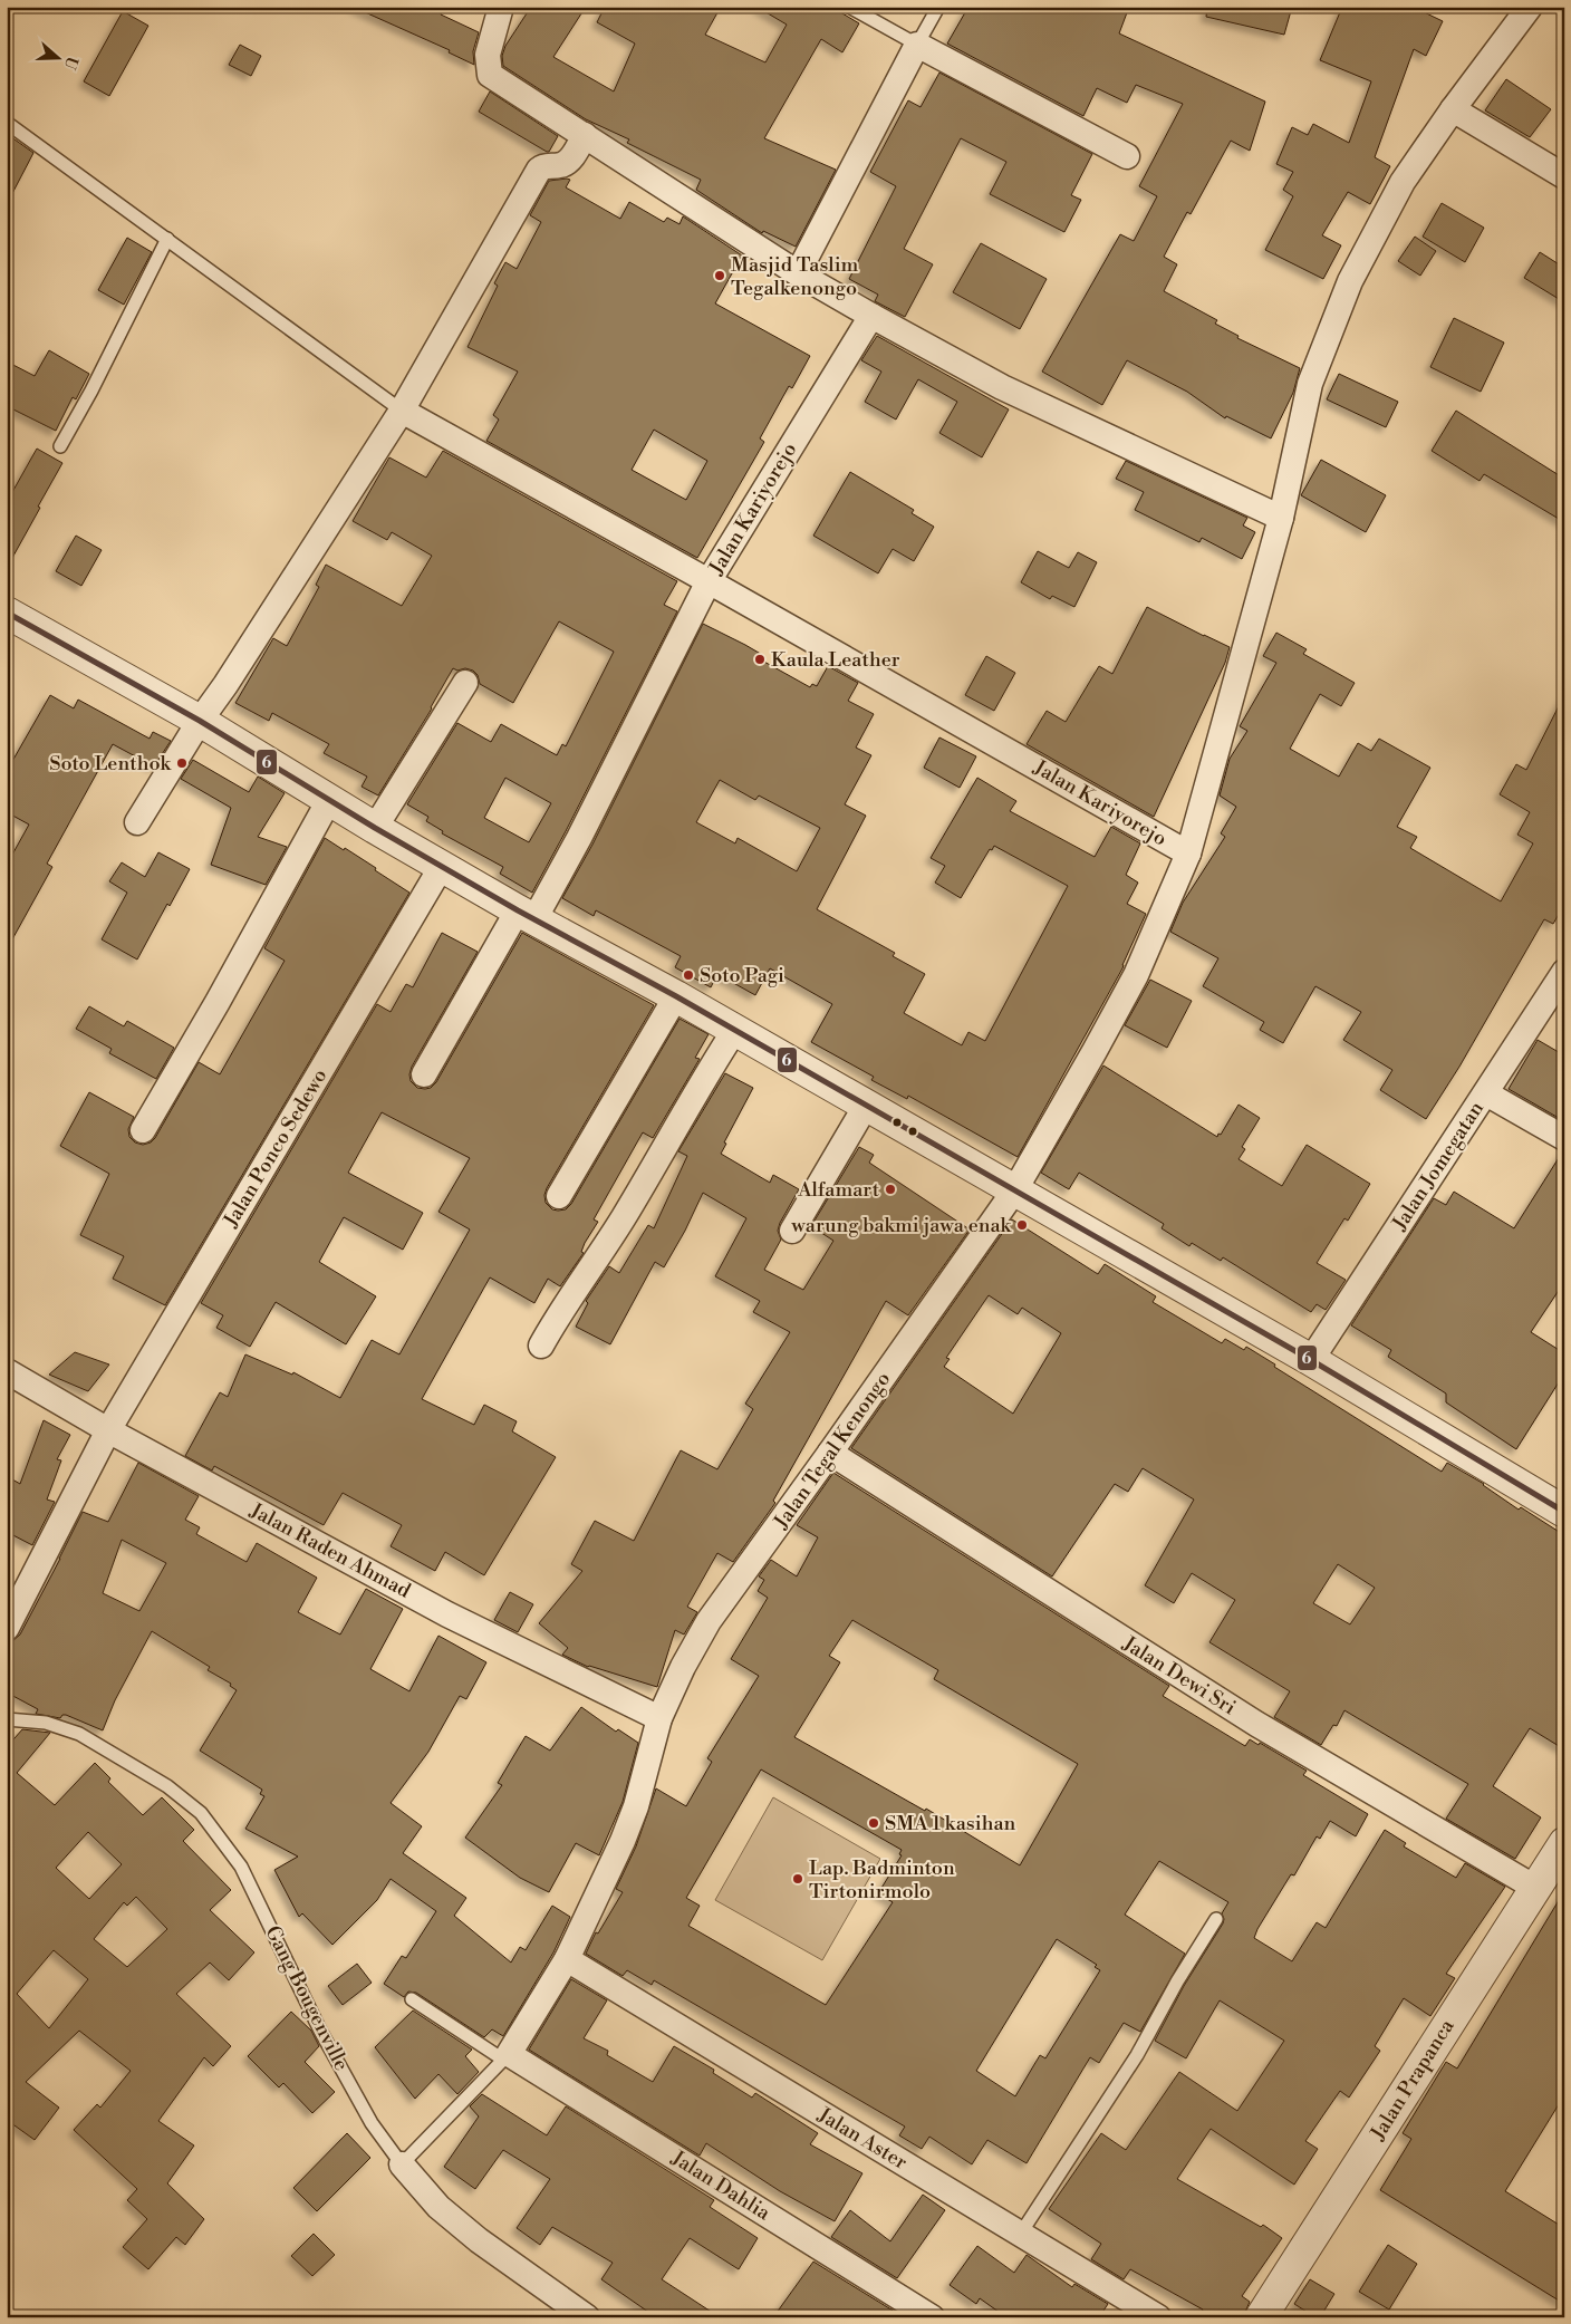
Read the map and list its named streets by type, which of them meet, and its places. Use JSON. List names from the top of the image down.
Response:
{
  "streets": {
    "street": [
      "Jalan Kariyorejo",
      "Jalan Ponco Sedewo",
      "Jalan Jomegatan",
      "Jalan Tegal Kenongo",
      "Jalan Raden Ahmad",
      "Jalan Dewi Sri",
      "Gang Bougenville",
      "Jalan Prapanca",
      "Jalan Aster",
      "Jalan Dahlia"
    ]
  },
  "crossings": [
    ["Jalan Kariyorejo", "Jalan Tegal Kenongo"],
    ["Jalan Ponco Sedewo", "Jalan Raden Ahmad"],
    ["Jalan Tegal Kenongo", "Jalan Raden Ahmad"],
    ["Jalan Tegal Kenongo", "Jalan Dewi Sri"],
    ["Jalan Tegal Kenongo", "Jalan Aster"],
    ["Jalan Tegal Kenongo", "Jalan Dahlia"],
    ["Jalan Dewi Sri", "Jalan Prapanca"]
  ],
  "places": [
    "Masjid Taslim Tegalkenongo",
    "Kaula Leather",
    "Soto Lenthok",
    "Soto Pagi",
    "Alfamart",
    "warung bakmi jawa enak",
    "SMA 1 kasihan",
    "Lap. Badminton Tirtonirmolo"
  ],
  "lines": ["transit line 6"],
  "north": "right"
}
